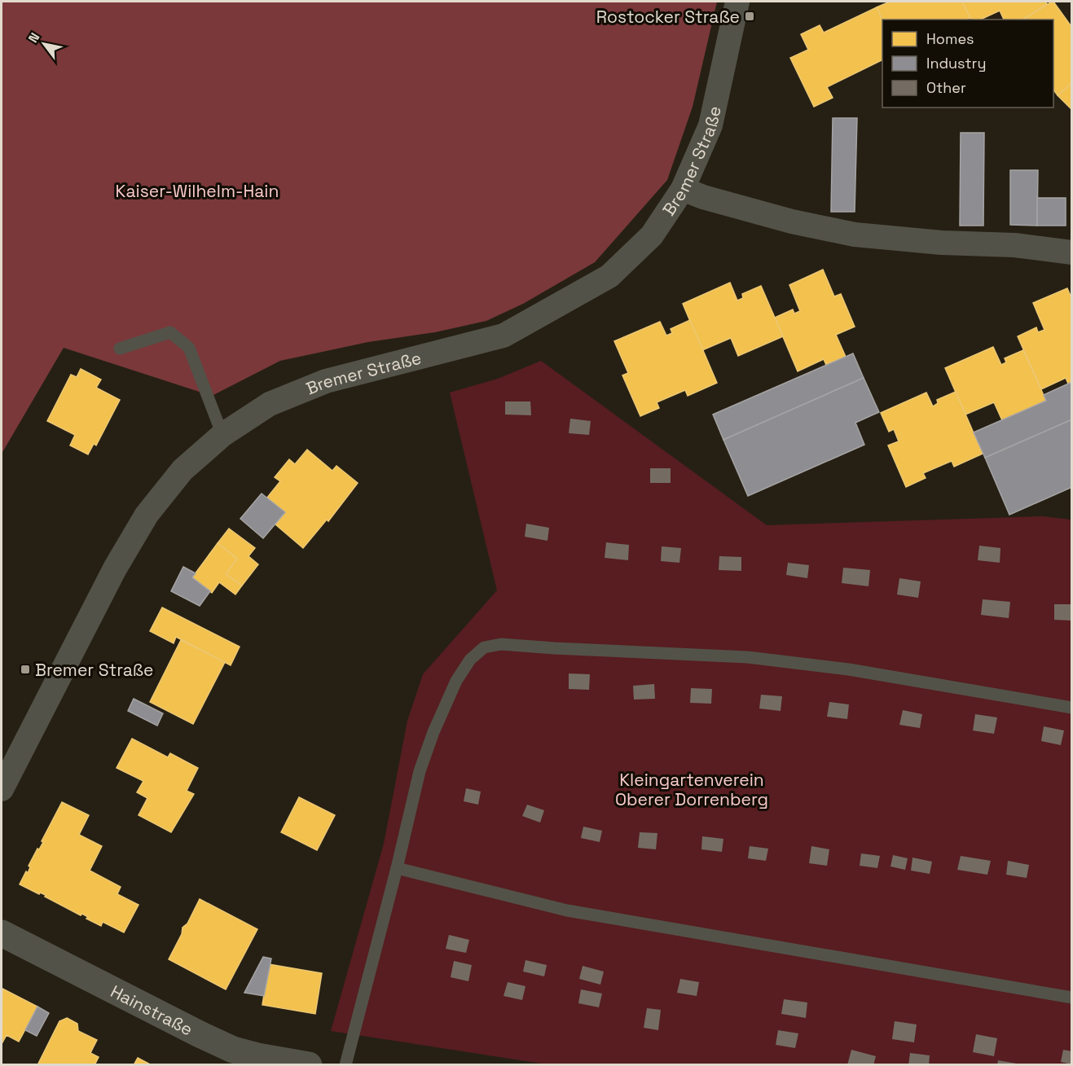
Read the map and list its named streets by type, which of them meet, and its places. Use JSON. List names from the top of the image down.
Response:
{
  "streets": {
    "street": ["Bremer Straße", "Hainstraße"]
  },
  "parks": ["Kaiser-Wilhelm-Hain", "Kleingartenverein Oberer Dorrenberg"],
  "places": {
    "transit": ["Rostocker Straße", "Bremer Straße"]
  },
  "legend": ["Homes", "Industry", "Other"],
  "north": "top left"
}
